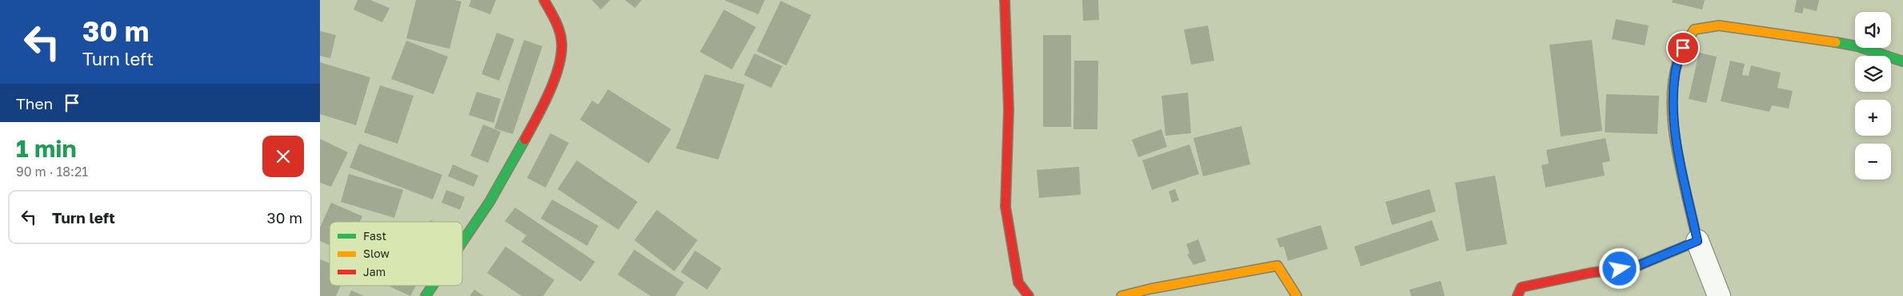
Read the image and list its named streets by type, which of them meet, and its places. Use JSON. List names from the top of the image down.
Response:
{
  "legend": ["Fast", "Slow", "Jam"],
  "page": {
    "turn": ["30 m", "Turn left"],
    "map_buttons": ["+", "−"],
    "then": "Then",
    "heading": ["1 min", "90 m · 18:21"],
    "list": [
      {
        "name": "Turn left",
        "value": "30 m"
      }
    ]
  }
}
